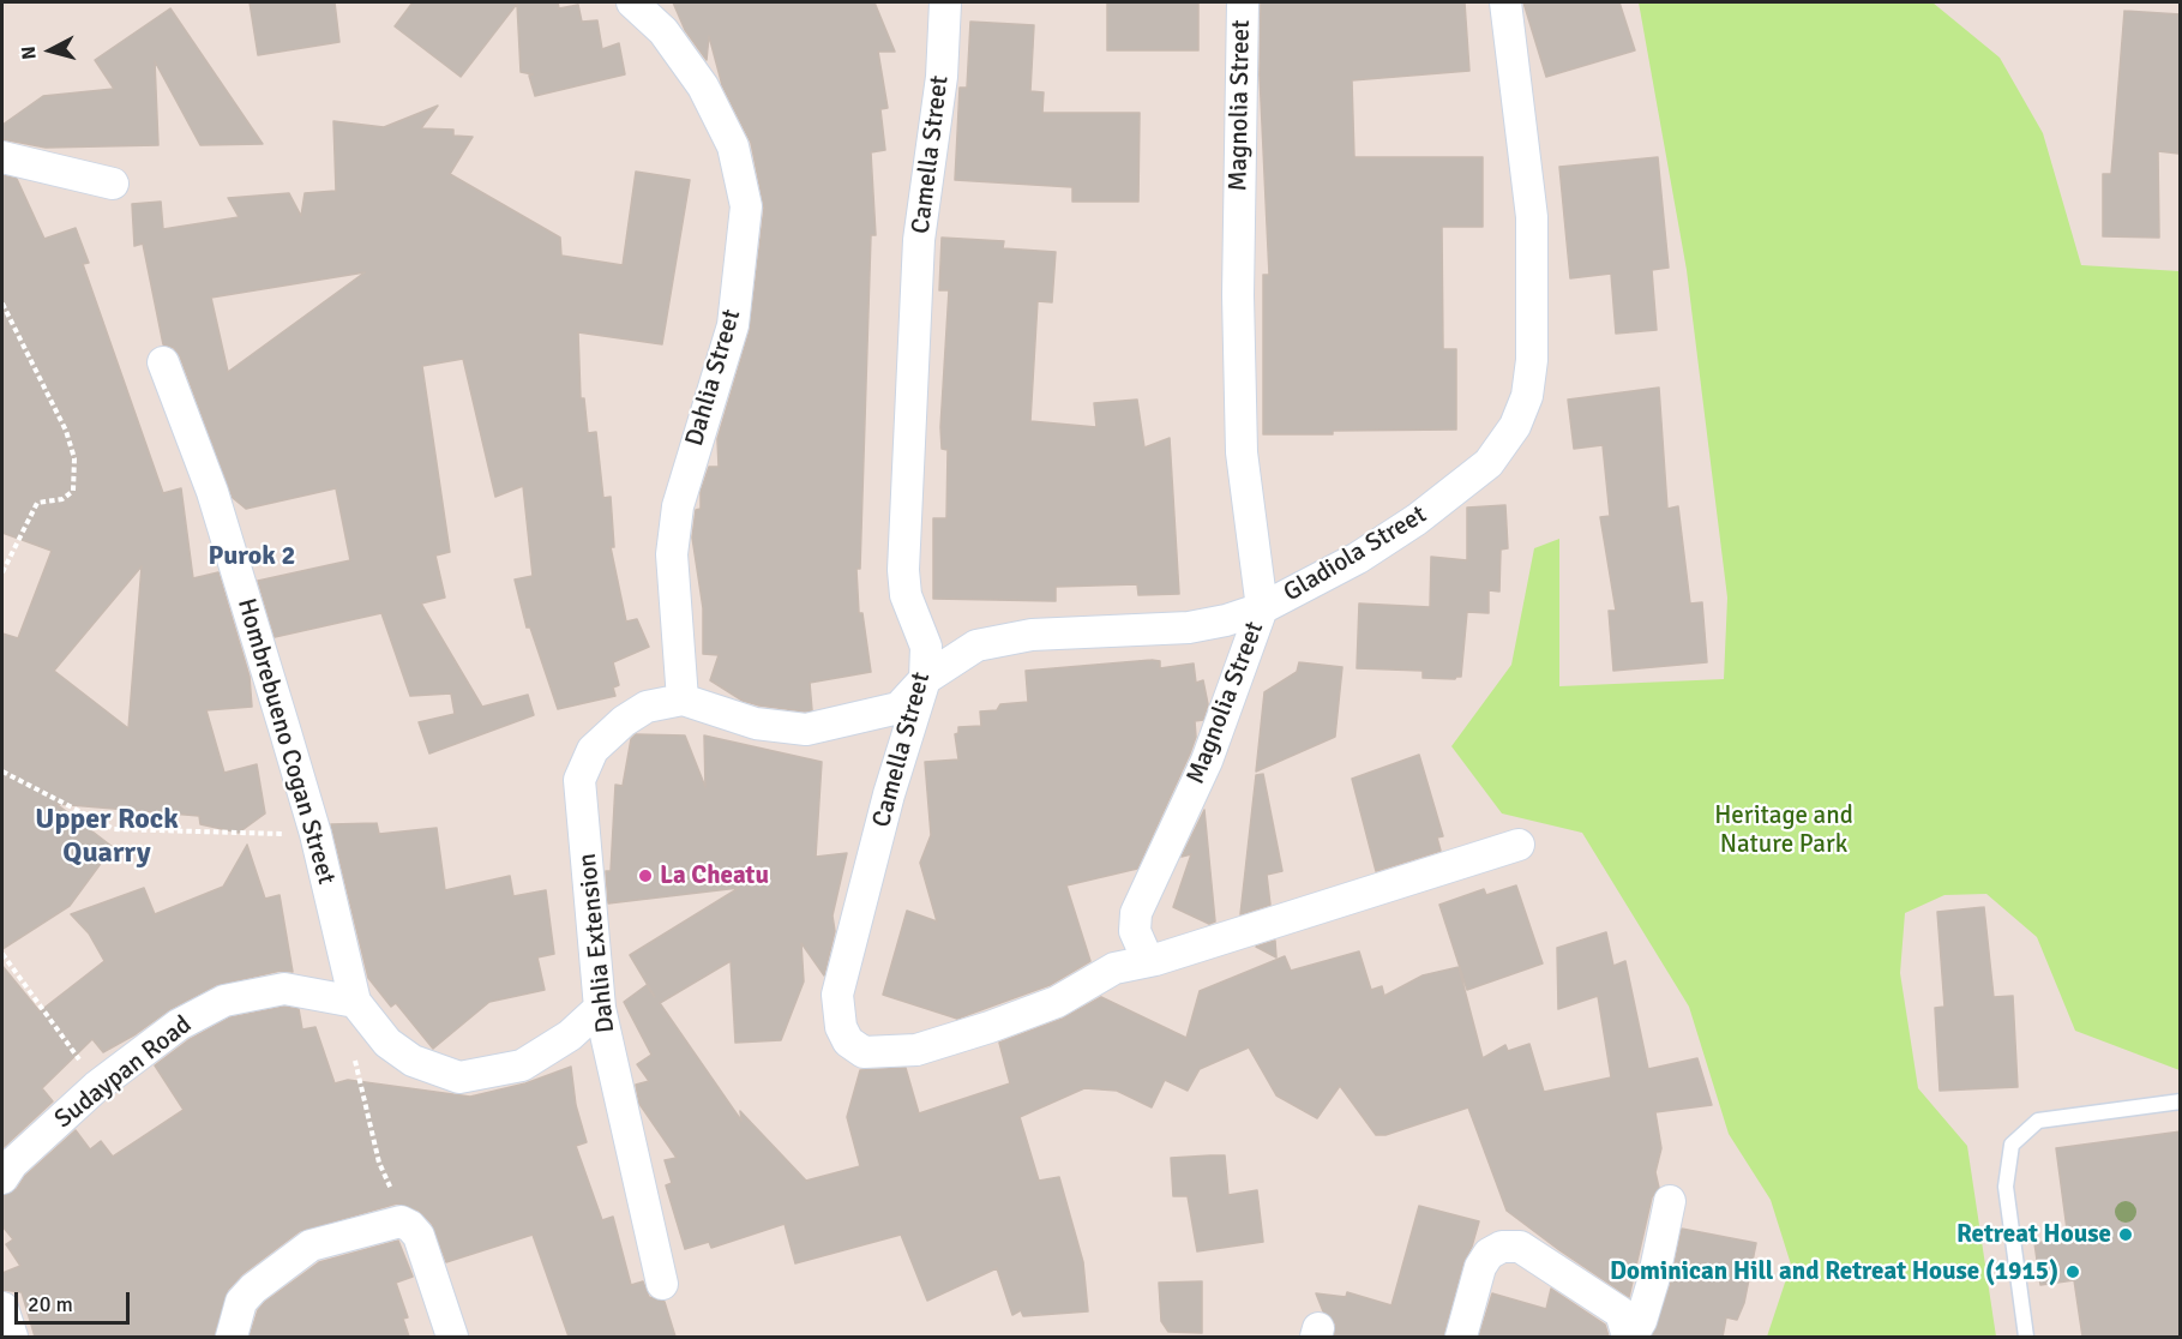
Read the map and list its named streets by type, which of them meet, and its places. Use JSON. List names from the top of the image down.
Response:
{
  "streets": {
    "street": [
      "Magnolia Street",
      "Camella Street",
      "Dahlia Street",
      "Gladiola Street",
      "Hombrebueno Cogan Street",
      "Dahlia Extension",
      "Sudaypan Road"
    ]
  },
  "crossings": [
    ["Magnolia Street", "Camella Street"],
    ["Magnolia Street", "Gladiola Street"],
    ["Camella Street", "Gladiola Street"],
    ["Dahlia Street", "Gladiola Street"],
    ["Dahlia Street", "Dahlia Extension"],
    ["Gladiola Street", "Dahlia Extension"],
    ["Hombrebueno Cogan Street", "Sudaypan Road"]
  ],
  "districts": ["Purok 2", "Upper Rock Quarry"],
  "parks": ["Heritage and Nature Park"],
  "places": ["La Cheatu", "Retreat House", "Dominican Hill and Retreat House (1915)"],
  "scale_bar": "20 m",
  "north": "left"
}
